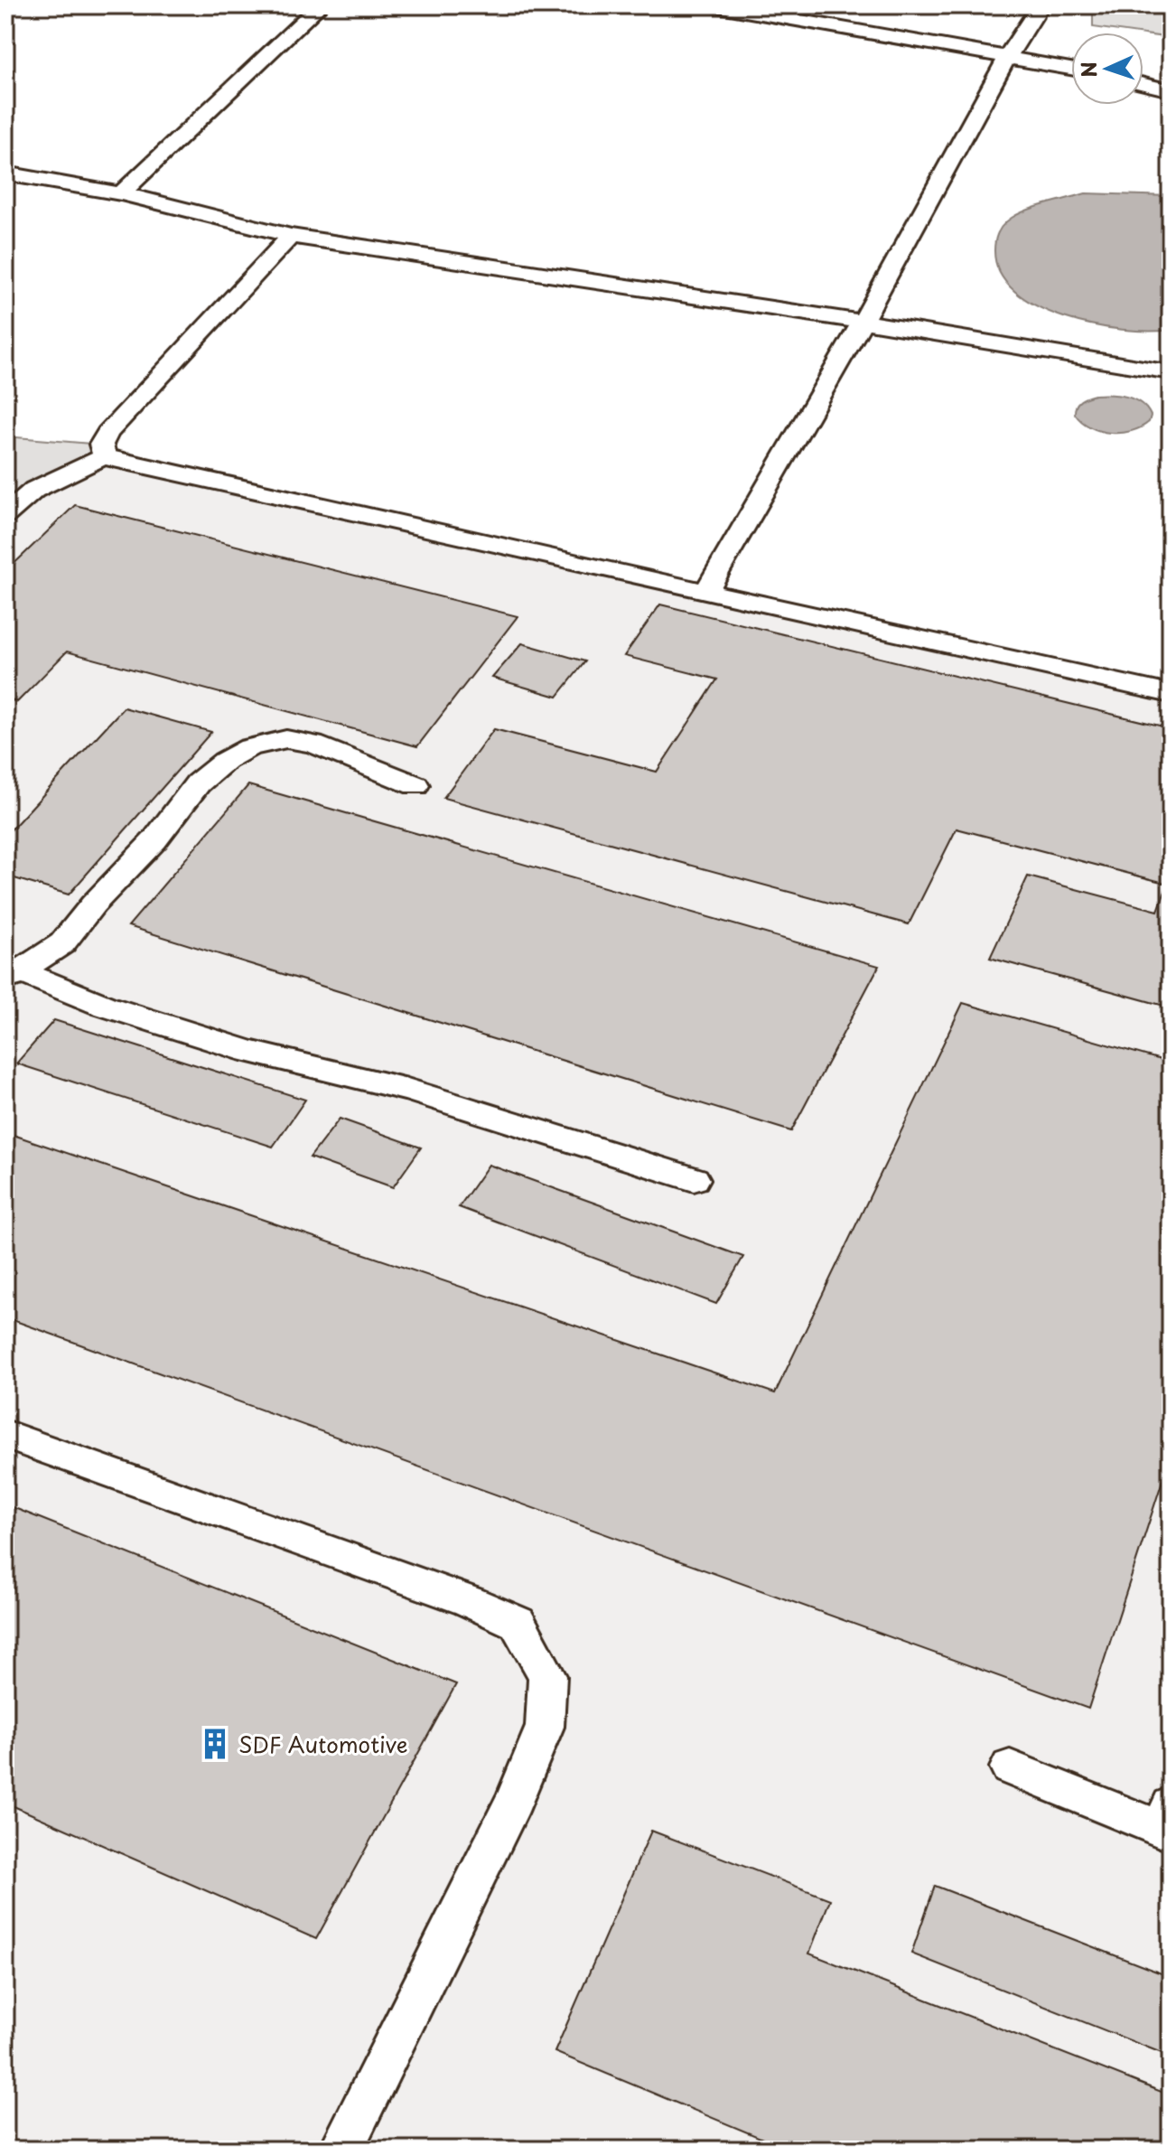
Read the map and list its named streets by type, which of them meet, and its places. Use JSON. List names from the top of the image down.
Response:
{
  "places": {
    "building": ["SDF Automotive"]
  },
  "north": "left"
}
